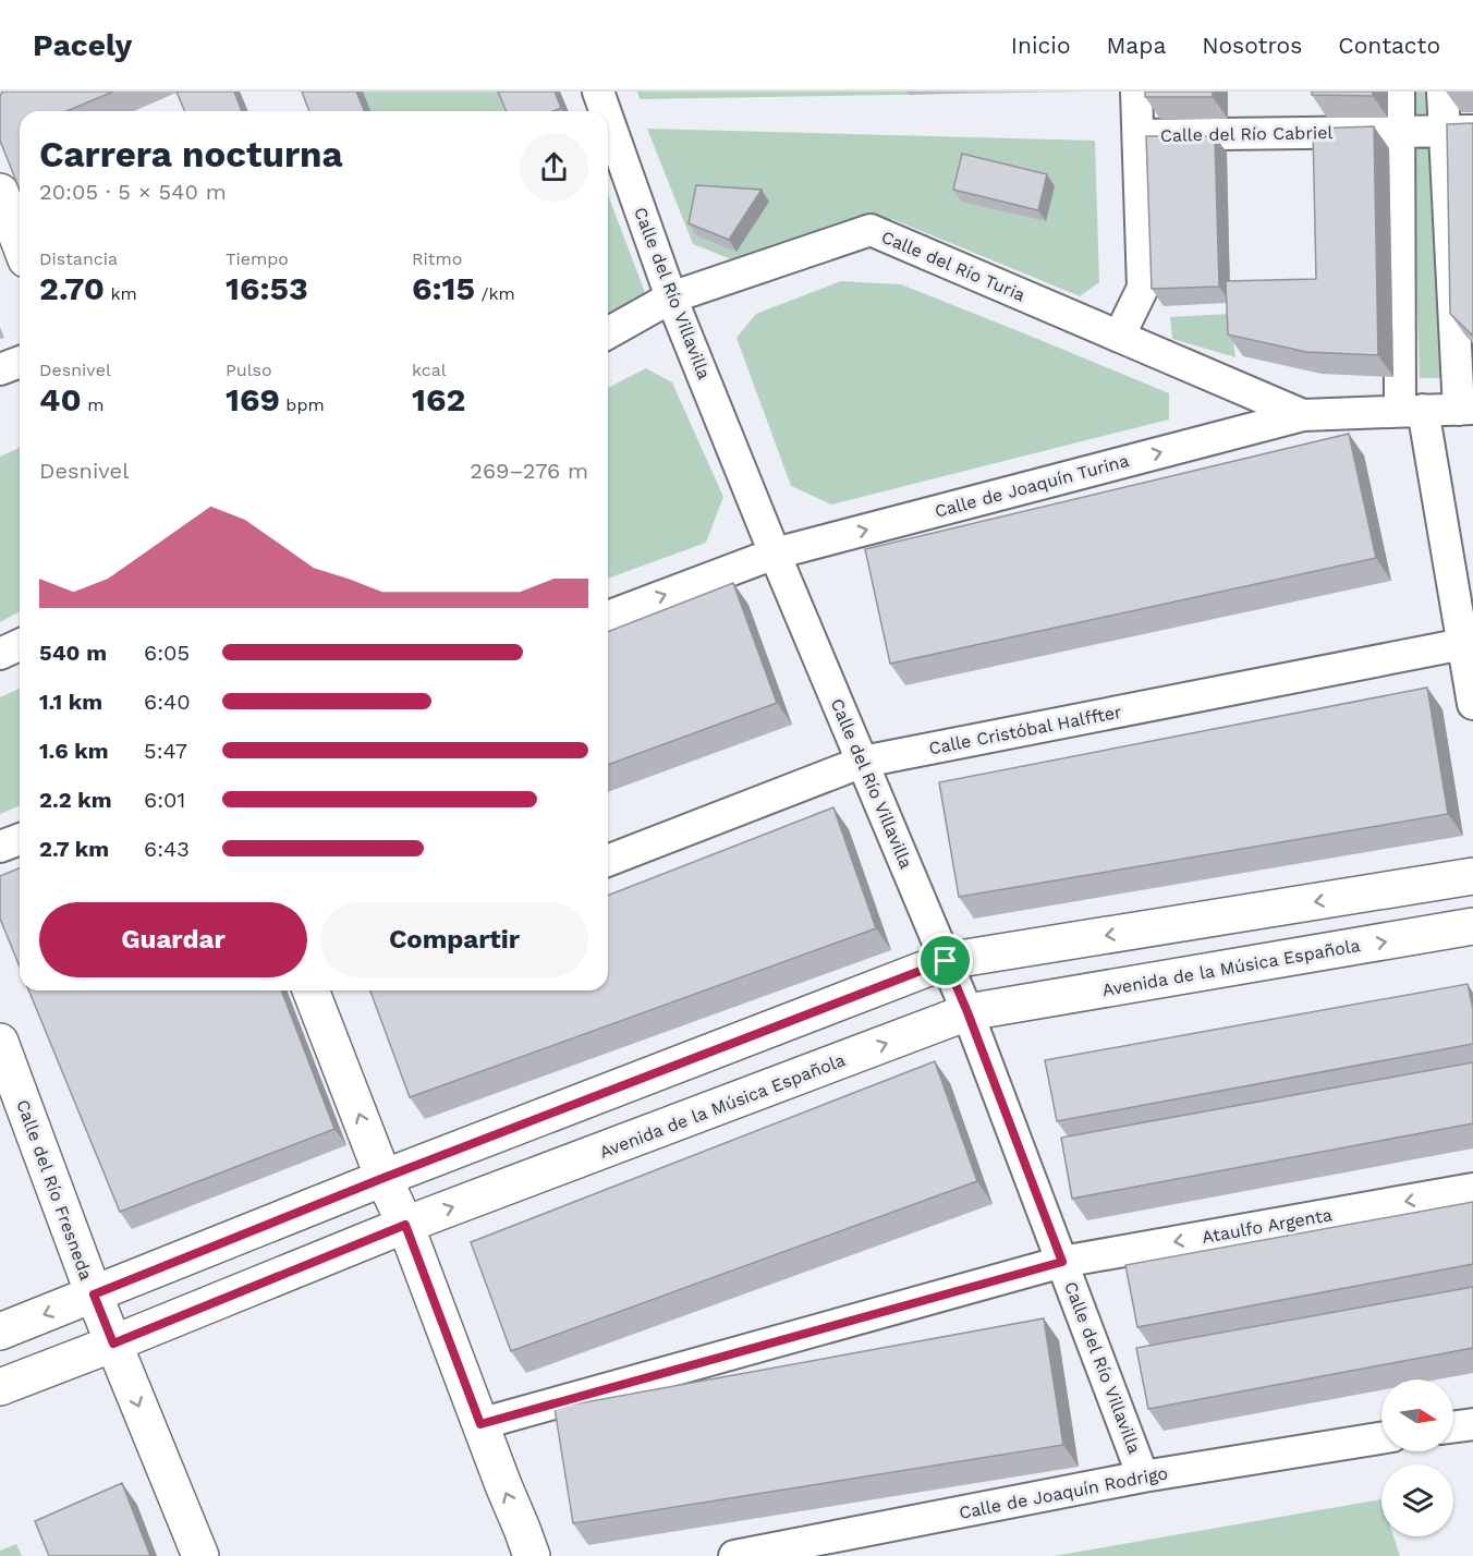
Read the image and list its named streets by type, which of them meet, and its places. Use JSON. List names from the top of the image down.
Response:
{
  "streets": {
    "street": [
      "Calle del Río Cabriel",
      "Calle del Río Turia",
      "Calle del Río Villavilla",
      "Calle de Joaquín Turina",
      "Calle Cristóbal Halffter",
      "Avenida de la Música Española",
      "Calle del Río Fresneda",
      "Ataulfo Argenta",
      "Calle de Joaquín Rodrigo"
    ]
  },
  "crossings": [
    ["Calle del Río Turia", "Calle del Río Villavilla"],
    ["Calle del Río Turia", "Calle de Joaquín Turina"],
    ["Calle del Río Villavilla", "Calle de Joaquín Turina"],
    ["Calle del Río Villavilla", "Calle Cristóbal Halffter"],
    ["Calle del Río Villavilla", "Avenida de la Música Española"],
    ["Calle del Río Villavilla", "Ataulfo Argenta"],
    ["Calle del Río Villavilla", "Calle de Joaquín Rodrigo"],
    ["Avenida de la Música Española", "Calle del Río Fresneda"]
  ],
  "one_way": ["Calle de Joaquín Turina", "Ataulfo Argenta"],
  "north": "right",
  "page": {
    "header": "Pacely",
    "nav": [
      "Inicio",
      "Mapa",
      "Nosotros",
      "Contacto"
    ],
    "heading": ["Carrera nocturna", "20:05 · 5 × 540 m"],
    "stats": [
      ["Distancia", "2.70 km"],
      ["Tiempo", "16:53"],
      ["Ritmo", "6:15 /km"],
      ["Desnivel", "40 m"],
      ["Pulso", "169 bpm"],
      ["kcal", "162"]
    ],
    "chart": ["Desnivel", "269–276 m"],
    "list": [
      {
        "name": "540 m",
        "note": "6:05"
      },
      {
        "name": "1.1 km",
        "note": "6:40"
      },
      {
        "name": "1.6 km",
        "note": "5:47"
      },
      {
        "name": "2.2 km",
        "note": "6:01"
      },
      {
        "name": "2.7 km",
        "note": "6:43"
      }
    ],
    "buttons": ["Guardar", "Compartir"]
  }
}
